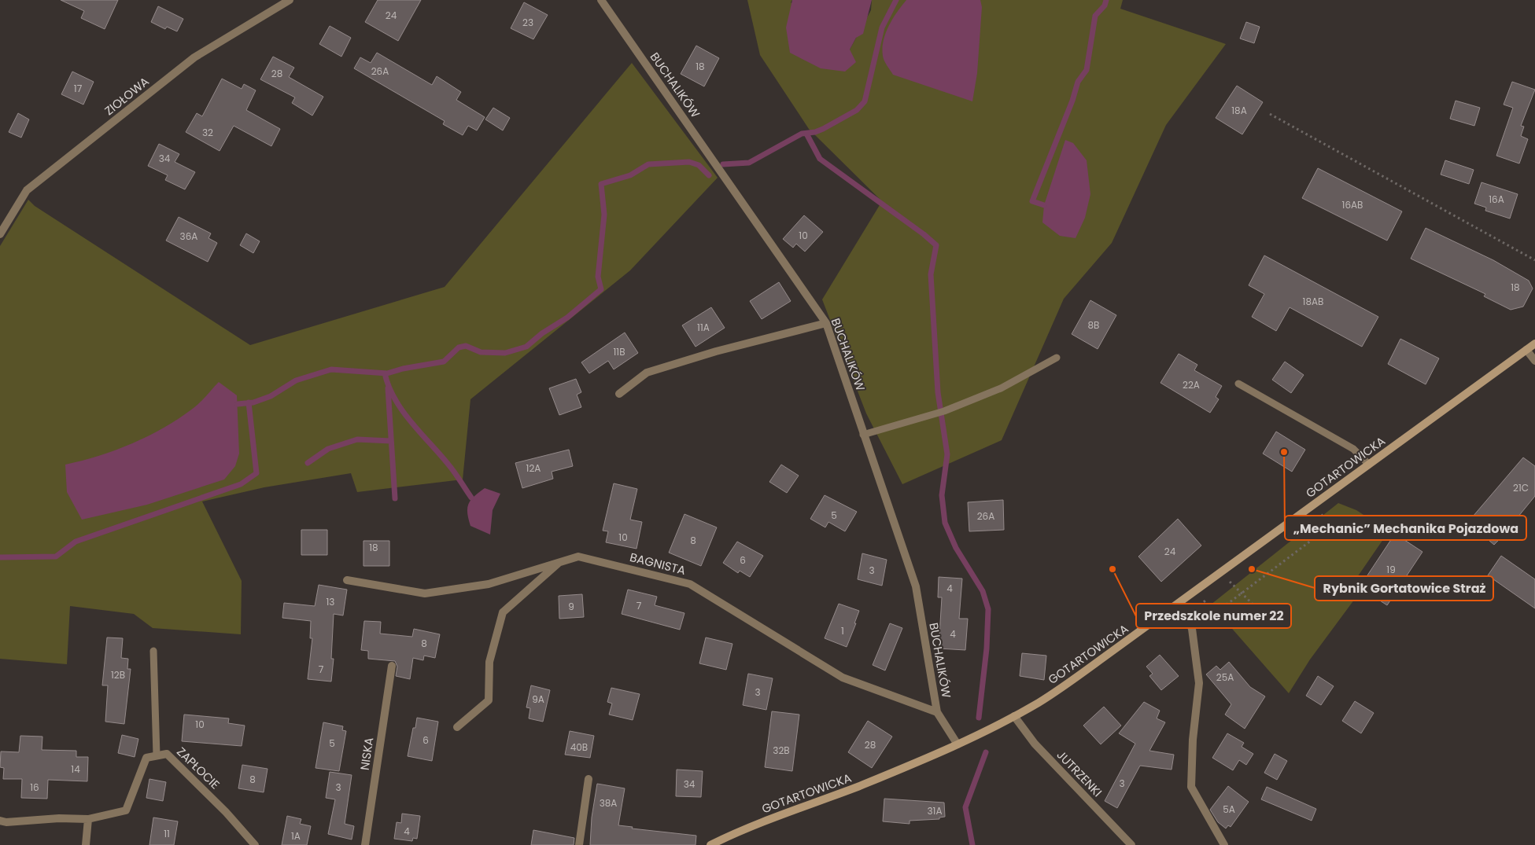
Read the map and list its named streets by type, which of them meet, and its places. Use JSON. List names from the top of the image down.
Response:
{
  "streets": {
    "street": [
      "BUCHALIKÓW",
      "ZIOŁOWA",
      "GOTARTOWICKA",
      "BAGNISTA",
      "NISKA",
      "ZAPŁOCIE",
      "JUTRZENKI"
    ]
  },
  "crossings": [
    ["BUCHALIKÓW", "GOTARTOWICKA"],
    ["BUCHALIKÓW", "BAGNISTA"],
    ["GOTARTOWICKA", "JUTRZENKI"]
  ],
  "places": ["„Mechanic” Mechanika Pojazdowa", "Przedszkole numer 22", "Rybnik Gortatowice Straż"],
  "house_numbers": [
    "24",
    "23",
    "18",
    "26A",
    "28",
    "17",
    "18A",
    "32",
    "34",
    "16A",
    "16AB",
    "10",
    "36A",
    "18",
    "18AB",
    "8B",
    "11A",
    "11B",
    "22A",
    "12A",
    "21C",
    "5",
    "26A",
    "10",
    "8",
    "18",
    "24",
    "6",
    "19",
    "3",
    "4",
    "13",
    "7",
    "9",
    "1",
    "4",
    "8",
    "7",
    "12B",
    "25A",
    "3",
    "9A",
    "10",
    "6",
    "5",
    "28",
    "40B",
    "32B",
    "14",
    "8",
    "3",
    "34",
    "16",
    "3",
    "38A",
    "5A",
    "31A",
    "4",
    "11",
    "1A"
  ]
}
